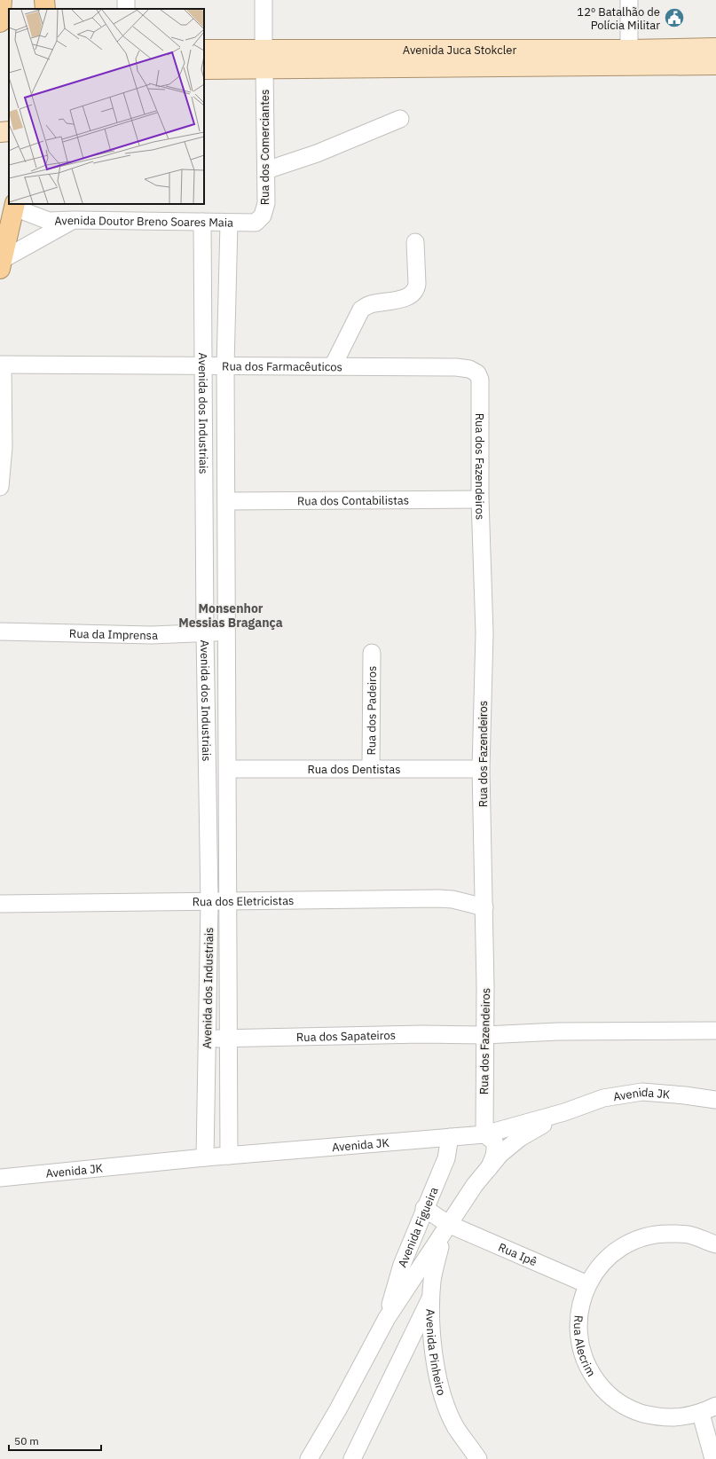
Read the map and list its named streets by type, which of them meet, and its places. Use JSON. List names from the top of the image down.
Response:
{
  "streets": {
    "main road": ["Avenida Juca Stokcler"],
    "street": [
      "Rua dos Comerciantes",
      "Avenida Doutor Breno Soares Maia",
      "Rua dos Farmacêuticos",
      "Avenida dos Industriais",
      "Rua dos Fazendeiros",
      "Rua dos Contabilistas",
      "Rua da Imprensa",
      "Rua dos Padeiros",
      "Rua dos Dentistas",
      "Rua dos Eletricistas",
      "Rua dos Sapateiros",
      "Avenida JK",
      "Avenida Figueira",
      "Rua Ipê",
      "Rua Alecrim",
      "Avenida Pinheiro"
    ]
  },
  "crossings": [
    ["Avenida Juca Stokcler", "Rua dos Comerciantes"],
    ["Rua dos Comerciantes", "Avenida Doutor Breno Soares Maia"],
    ["Avenida Doutor Breno Soares Maia", "Avenida dos Industriais"],
    ["Rua dos Farmacêuticos", "Avenida dos Industriais"],
    ["Rua dos Farmacêuticos", "Rua dos Fazendeiros"],
    ["Avenida dos Industriais", "Rua dos Contabilistas"],
    ["Avenida dos Industriais", "Rua da Imprensa"],
    ["Avenida dos Industriais", "Rua dos Dentistas"],
    ["Avenida dos Industriais", "Rua dos Eletricistas"],
    ["Avenida dos Industriais", "Rua dos Sapateiros"],
    ["Avenida dos Industriais", "Avenida JK"],
    ["Rua dos Fazendeiros", "Rua dos Contabilistas"],
    ["Rua dos Fazendeiros", "Rua dos Dentistas"],
    ["Rua dos Fazendeiros", "Rua dos Eletricistas"],
    ["Rua dos Fazendeiros", "Rua dos Sapateiros"],
    ["Rua dos Fazendeiros", "Avenida JK"],
    ["Rua dos Padeiros", "Rua dos Dentistas"],
    ["Avenida JK", "Avenida Figueira"],
    ["Avenida JK", "Avenida Pinheiro"],
    ["Avenida Figueira", "Rua Ipê"],
    ["Avenida Figueira", "Avenida Pinheiro"],
    ["Rua Ipê", "Rua Alecrim"],
    ["Rua Ipê", "Avenida Pinheiro"]
  ],
  "districts": ["Monsenhor Messias Bragança"],
  "places": {
    "public building": ["12º Batalhão de Polícia Militar"]
  },
  "scale_bar": "50 m"
}
